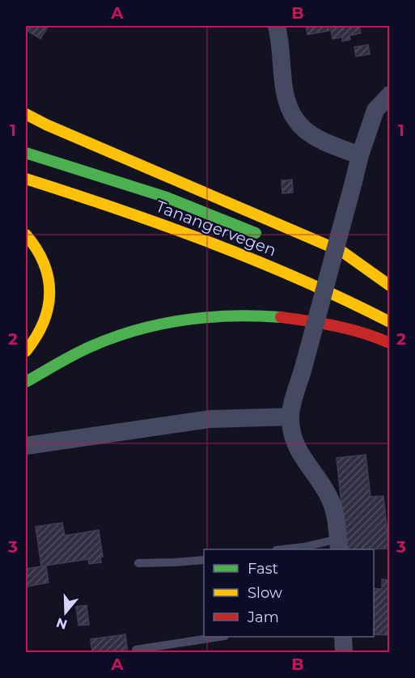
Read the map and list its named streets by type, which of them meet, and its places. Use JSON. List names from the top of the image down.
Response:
{
  "streets": {
    "highway": ["Tanangervegen"]
  },
  "legend": ["Fast", "Slow", "Jam"],
  "north": "bottom",
  "grid": {
    "columns": ["A", "B"],
    "rows": ["1", "2", "3"]
  }
}
